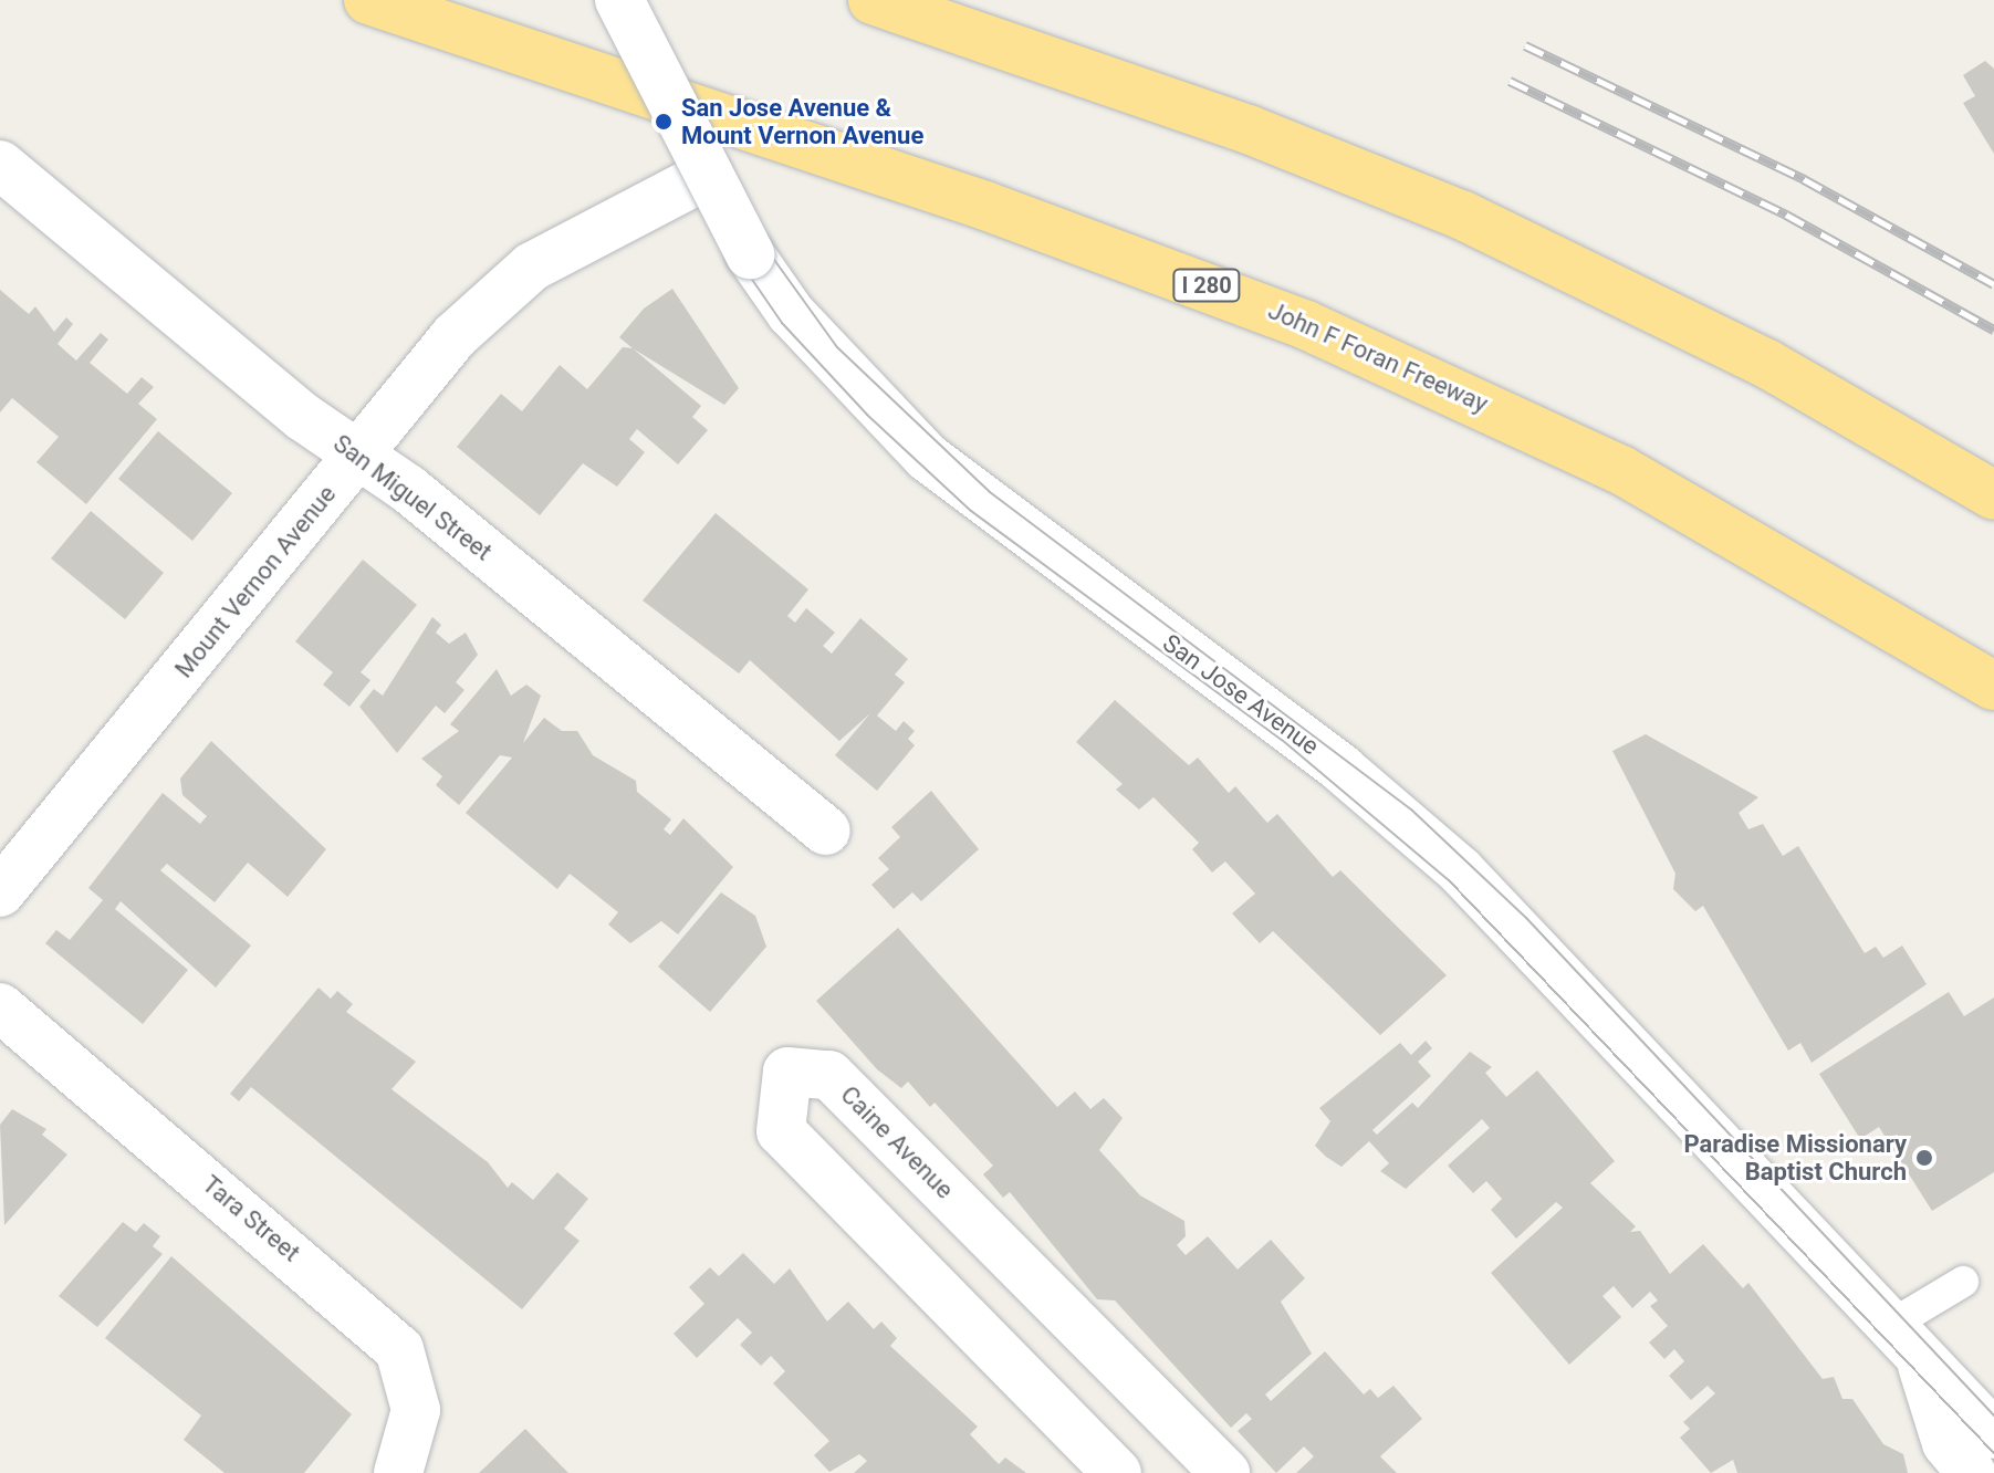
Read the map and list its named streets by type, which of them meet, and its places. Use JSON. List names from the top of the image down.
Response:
{
  "streets": {
    "highway": ["I 280", "John F Foran Freeway"],
    "street": [
      "San Miguel Street",
      "Mount Vernon Avenue",
      "San Jose Avenue",
      "Caine Avenue",
      "Tara Street"
    ]
  },
  "crossings": [
    ["San Miguel Street", "Mount Vernon Avenue"],
    ["Mount Vernon Avenue", "San Jose Avenue"]
  ],
  "places": ["San Jose Avenue & Mount Vernon Avenue", "Paradise Missionary Baptist Church"]
}
